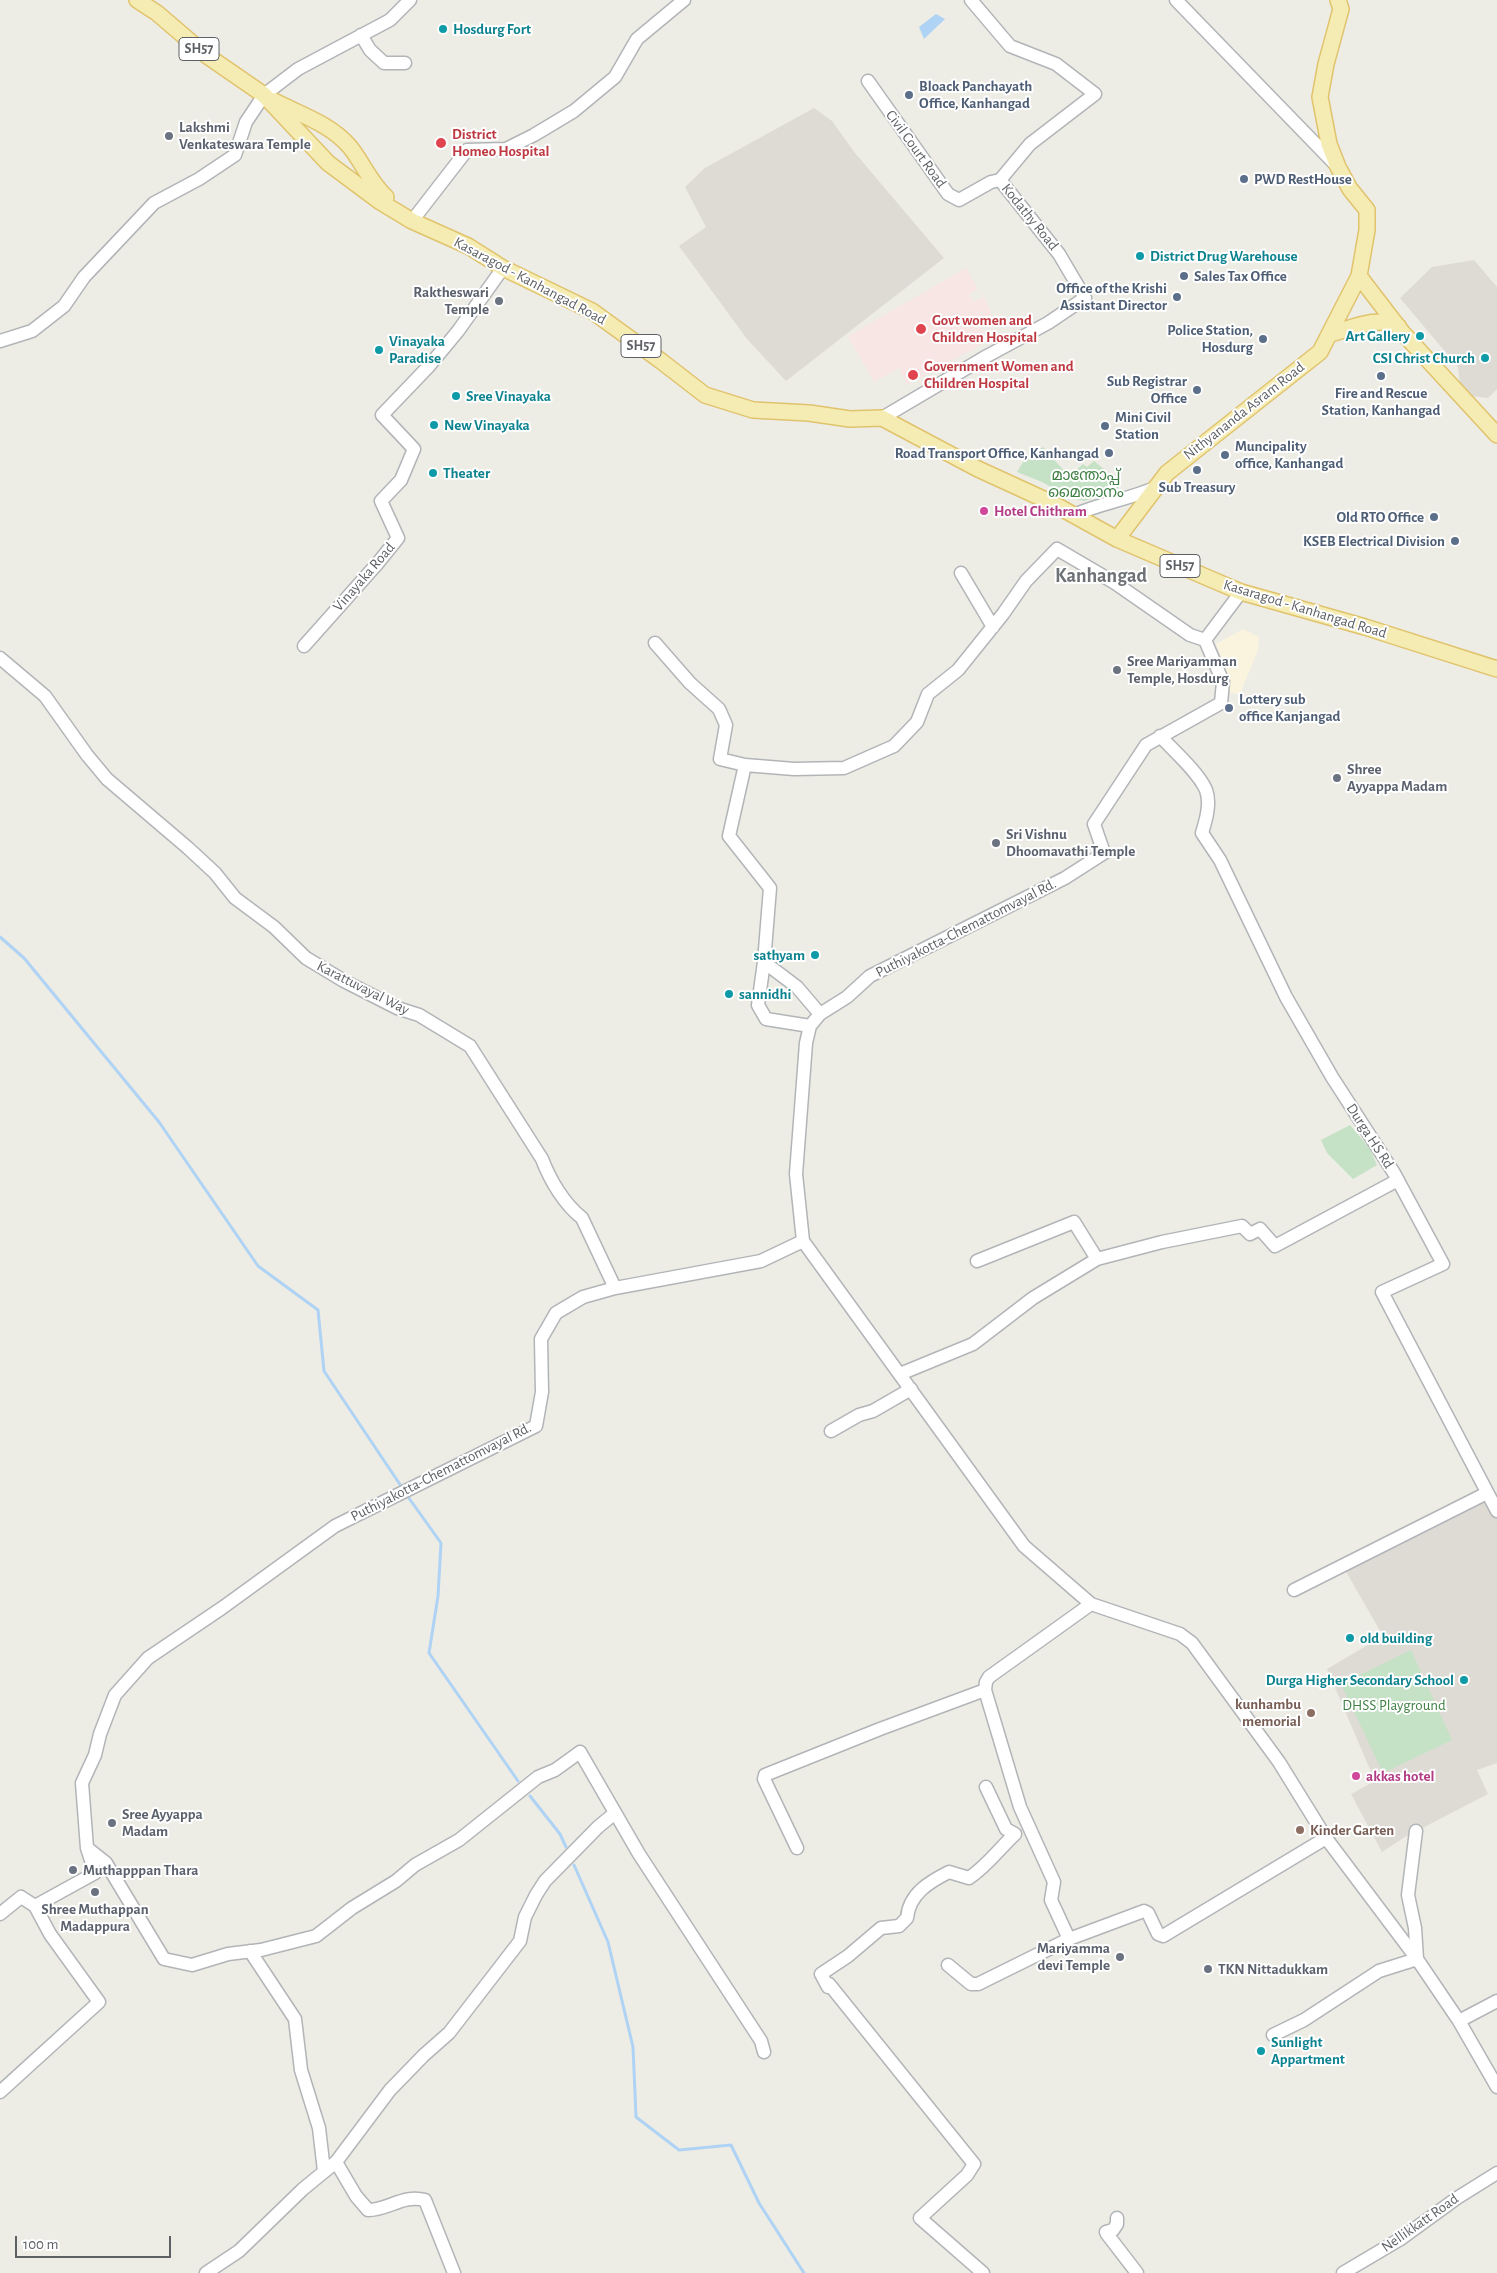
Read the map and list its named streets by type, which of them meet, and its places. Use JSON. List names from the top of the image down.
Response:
{
  "streets": {
    "main road": ["SH57", "Kasaragod - Kanhangad Road", "Nithyananda Asram Road"],
    "street": [
      "Civil Court Road",
      "Kodathy Road",
      "Vinayaka Road",
      "Puthiyakotta-Chemattomvayal Rd.",
      "Karattuvayal Way",
      "Durga HS Rd",
      "Nellikkatt Road"
    ]
  },
  "crossings": [
    ["Civil Court Road", "Kodathy Road"],
    ["Kodathy Road", "Kasaragod - Kanhangad Road"],
    ["Kasaragod - Kanhangad Road", "Nithyananda Asram Road"],
    ["Kasaragod - Kanhangad Road", "Vinayaka Road"],
    ["Puthiyakotta-Chemattomvayal Rd.", "Karattuvayal Way"],
    ["Puthiyakotta-Chemattomvayal Rd.", "Durga HS Rd"]
  ],
  "districts": ["Kanhangad"],
  "parks": ["മാന്തോപ്പ് മൈതാനം", "DHSS Playground"],
  "places": [
    "Hosdurg Fort",
    "Bloack Panchayath Office, Kanhangad",
    "Lakshmi Venkateswara Temple",
    "District Homeo Hospital",
    "PWD RestHouse",
    "District Drug Warehouse",
    "Sales Tax Office",
    "Office of the Krishi Assistant Director",
    "Raktheswari Temple",
    "Govt women and Children Hospital",
    "Art Gallery",
    "Police Station, Hosdurg",
    "Vinayaka Paradise",
    "CSI Christ Church",
    "Government Women and Children Hospital",
    "Fire and Rescue Station, Kanhangad",
    "Sub Registrar Office",
    "Sree Vinayaka",
    "New Vinayaka",
    "Mini Civil Station",
    "Road Transport Office, Kanhangad",
    "Muncipality office, Kanhangad",
    "Sub Treasury",
    "Theater",
    "Hotel Chithram",
    "Old RTO Office",
    "KSEB Electrical Division",
    "Sree Mariyamman Temple, Hosdurg",
    "Lottery sub office Kanjangad",
    "Shree Ayyappa Madam",
    "Sri Vishnu Dhoomavathi Temple",
    "sathyam",
    "sannidhi",
    "old building",
    "Durga Higher Secondary School",
    "kunhambu memorial",
    "akkas hotel",
    "Sree Ayyappa Madam",
    "Kinder Garten",
    "Muthapppan Thara",
    "Shree Muthappan Madappura",
    "Mariyamma devi Temple",
    "TKN Nittadukkam",
    "Sunlight Appartment"
  ],
  "scale_bar": "100 m"
}
